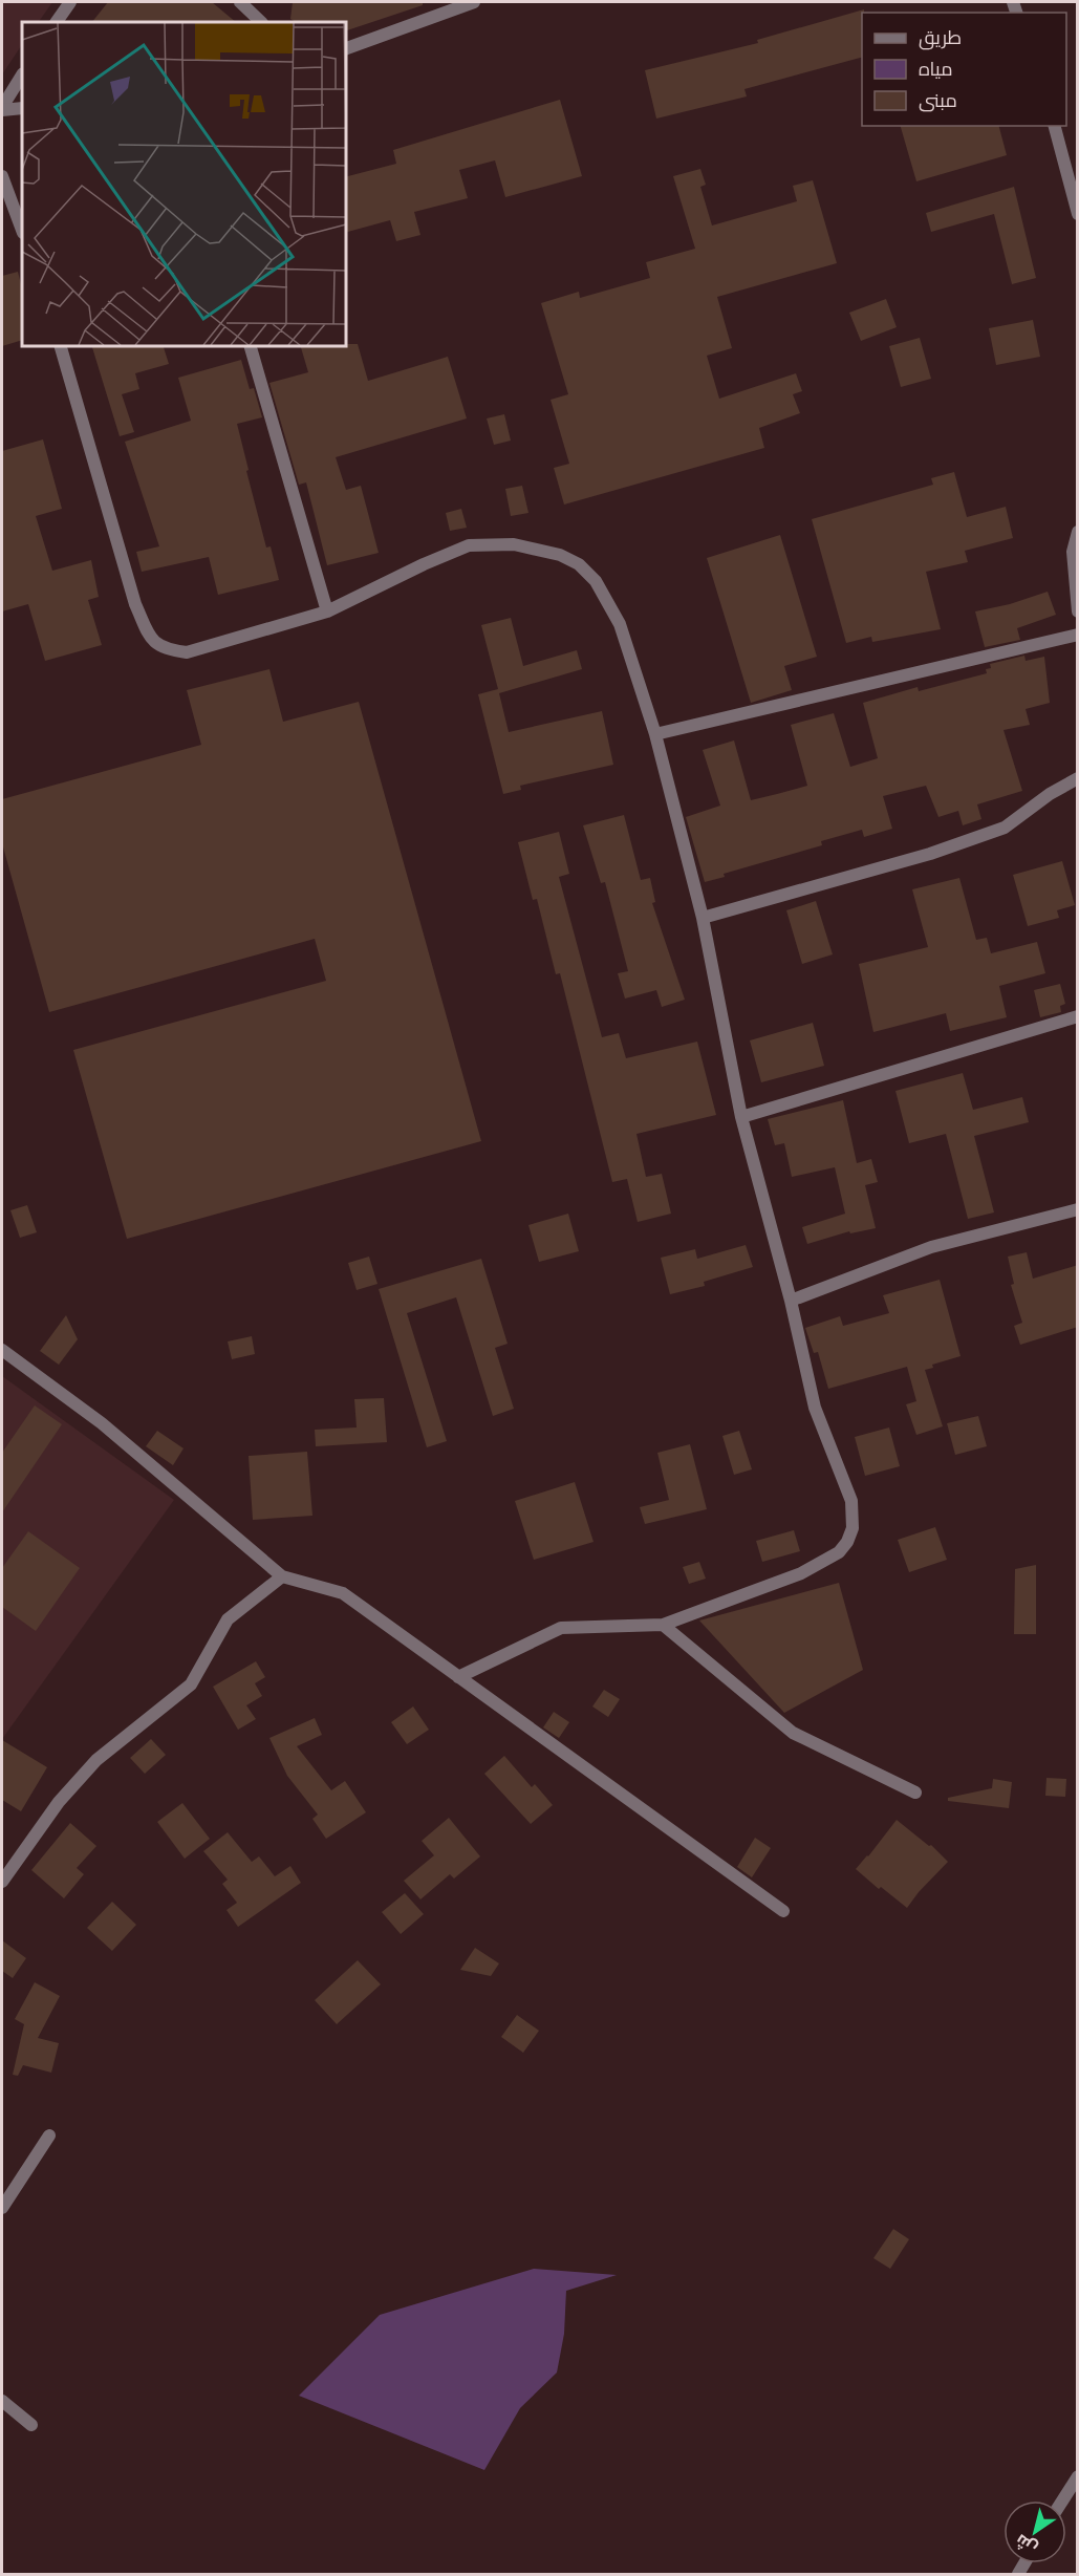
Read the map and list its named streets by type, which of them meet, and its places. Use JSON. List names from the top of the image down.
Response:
{
  "legend": ["طريق", "مياه", "مبنى"],
  "north": "bottom left"
}
